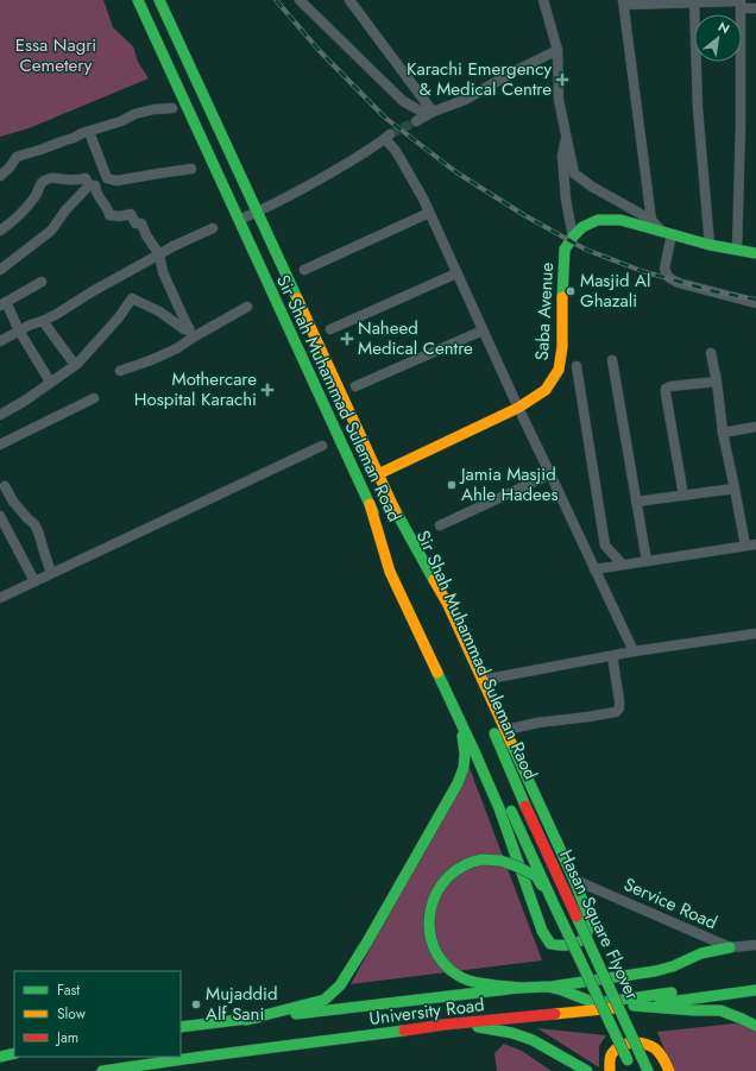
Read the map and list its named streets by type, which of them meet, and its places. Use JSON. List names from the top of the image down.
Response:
{
  "streets": {
    "main road": [
      "Saba Avenue",
      "Sir Shah Muhammad Suleman Road",
      "Sir Shah Muhammad Suleman Raod",
      "Hasan Square Flyover",
      "University Road"
    ],
    "street": ["Service Road"]
  },
  "crossings": [
    ["Saba Avenue", "Sir Shah Muhammad Suleman Raod"],
    ["Sir Shah Muhammad Suleman Raod", "Hasan Square Flyover"]
  ],
  "parks": ["Essa Nagri Cemetery"],
  "places": {
    "health": ["Karachi Emergency & Medical Centre", "Naheed Medical Centre", "Mothercare Hospital Karachi"],
    "other": ["Masjid Al Ghazali", "Jamia Masjid Ahle Hadees", "Mujaddid Alf Sani"]
  },
  "legend": ["Fast", "Slow", "Jam"],
  "north": "top right"
}
